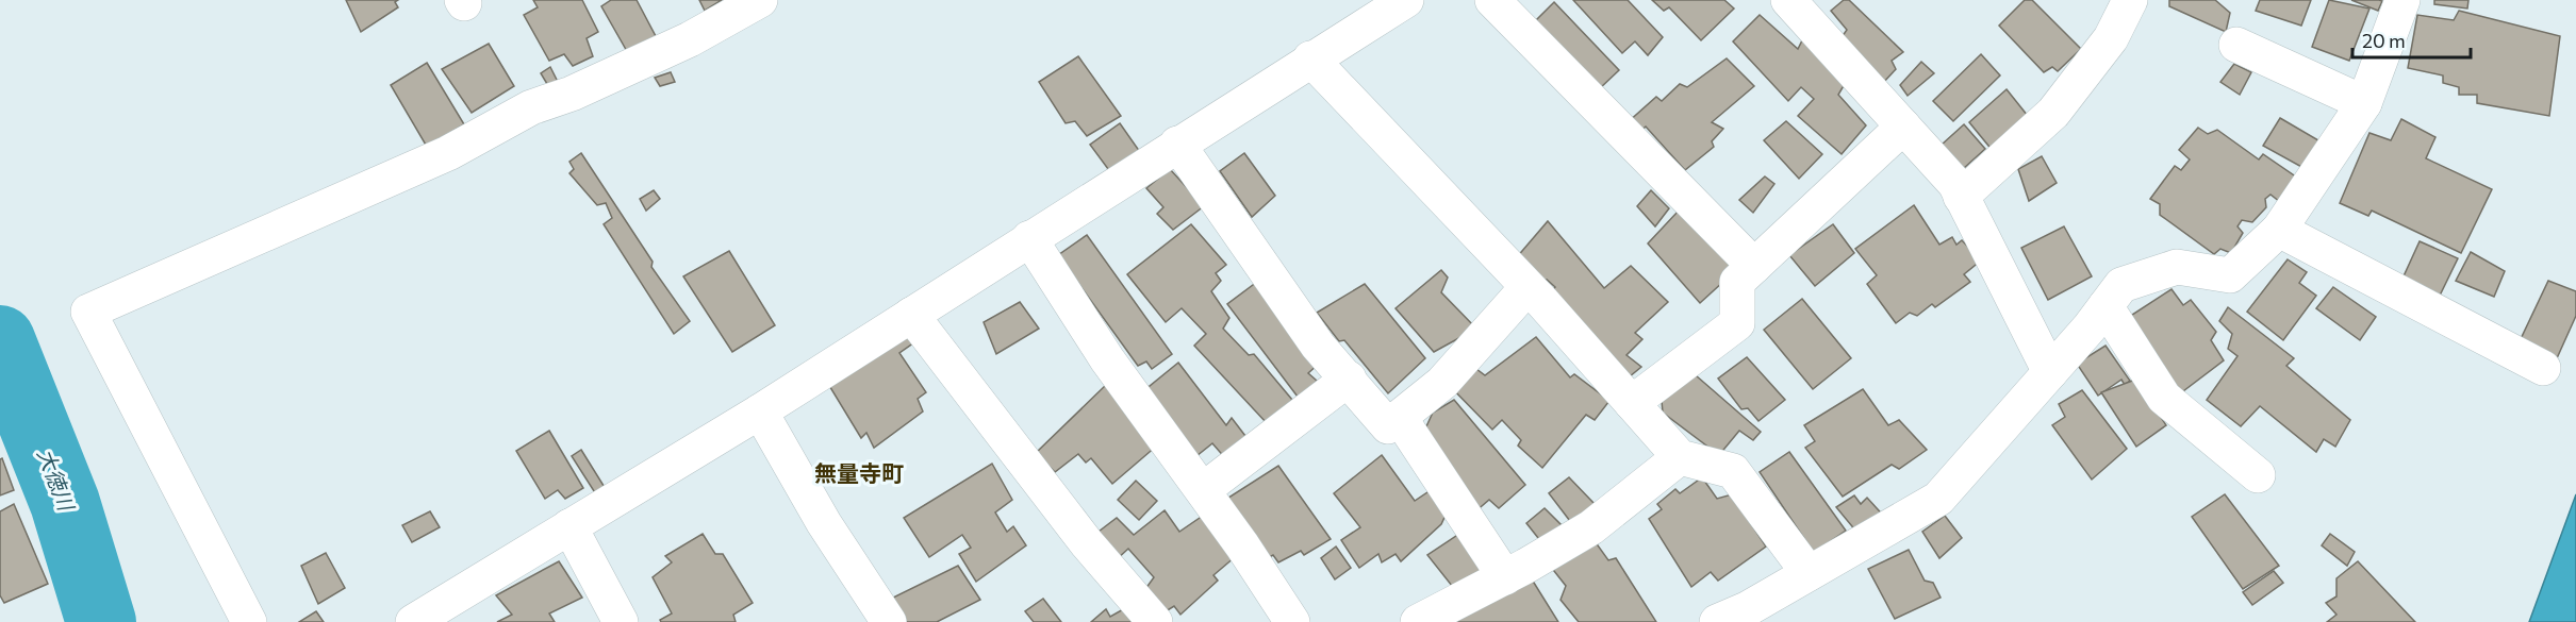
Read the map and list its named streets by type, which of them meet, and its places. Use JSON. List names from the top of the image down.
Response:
{
  "districts": ["無量寺町"],
  "water": ["大徳川"],
  "scale_bar": "20 m"
}
